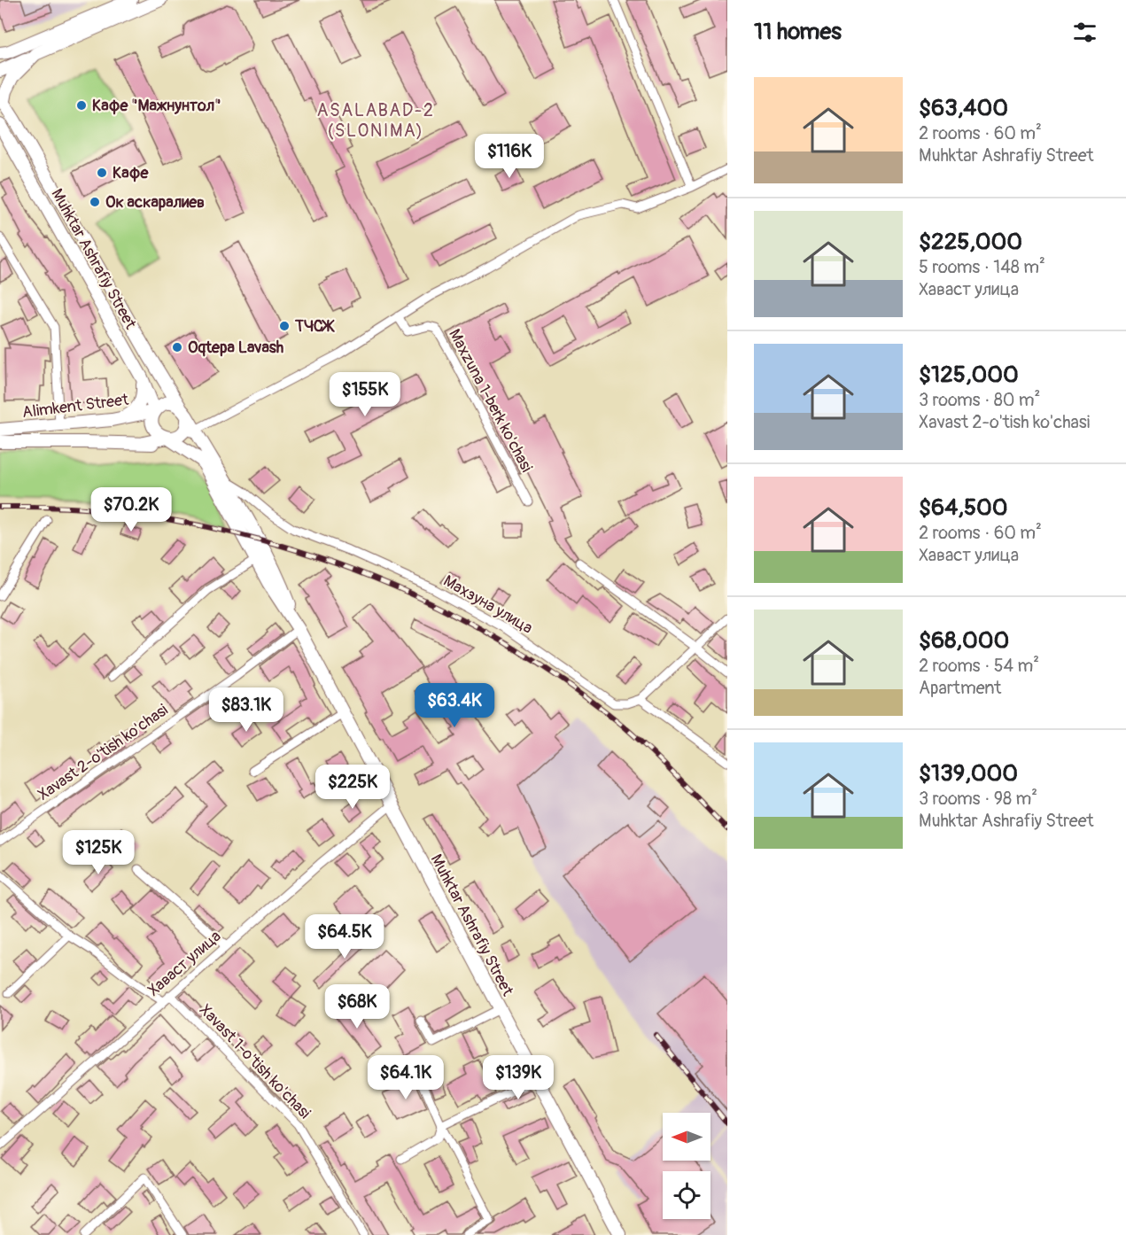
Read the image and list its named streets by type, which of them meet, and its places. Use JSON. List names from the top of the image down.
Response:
{
  "streets": {
    "main road": ["Muhktar Ashrafiy Street", "Alimkent Street"],
    "street": [
      "Maxzuna 1-berk ko'chasi",
      "Махзуна улица",
      "Xavast 2-o'tish ko'chasi",
      "Хаваст улица",
      "Xavast 1-o'tish ko'chasi"
    ]
  },
  "crossings": [
    ["Muhktar Ashrafiy Street", "Alimkent Street"],
    ["Muhktar Ashrafiy Street", "Махзуна улица"],
    ["Muhktar Ashrafiy Street", "Xavast 2-o'tish ko'chasi"],
    ["Muhktar Ashrafiy Street", "Хаваст улица"],
    ["Хаваст улица", "Xavast 1-o'tish ko'chasi"]
  ],
  "districts": ["ASALABAD-2 (SLONIMA)"],
  "places": [
    "Кафе \"Мажнунтол\"",
    "Кафе",
    "Ок аскаралиев",
    "ТЧСЖ",
    "Oqtepa Lavash"
  ],
  "north": "left",
  "page": {
    "heading": "11 homes",
    "list": [
      {
        "name": "$63,400",
        "note": "2 rooms · 60 m² · Muhktar Ashrafiy Street"
      },
      {
        "name": "$225,000",
        "note": "5 rooms · 148 m² · Хаваст улица"
      },
      {
        "name": "$125,000",
        "note": "3 rooms · 80 m² · Xavast 2-o'tish ko'chasi"
      },
      {
        "name": "$64,500",
        "note": "2 rooms · 60 m² · Хаваст улица"
      },
      {
        "name": "$68,000",
        "note": "2 rooms · 54 m² · Apartment"
      },
      {
        "name": "$139,000",
        "note": "3 rooms · 98 m² · Muhktar Ashrafiy Street"
      }
    ],
    "price": [
      "$116K",
      "$155K",
      "$70.2K",
      "$63.4K",
      "$83.1K",
      "$225K",
      "$125K",
      "$64.5K",
      "$68K",
      "$64.1K",
      "$139K"
    ]
  }
}
